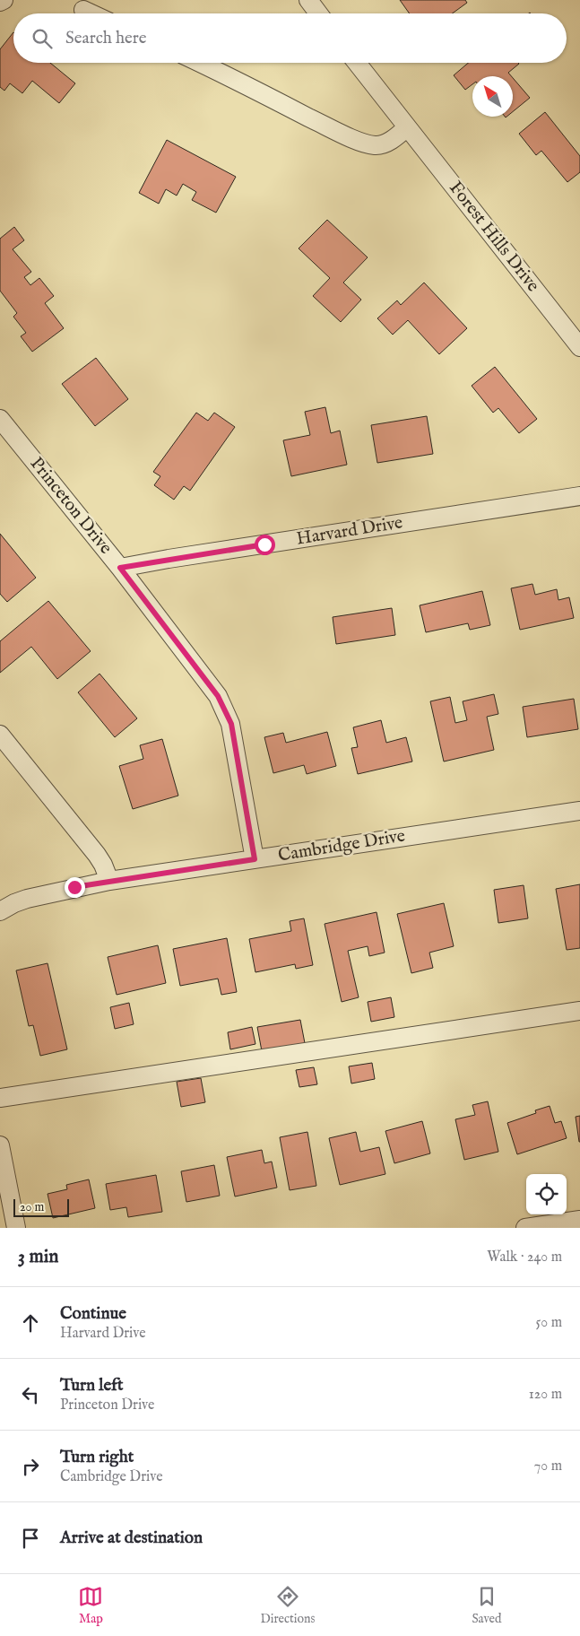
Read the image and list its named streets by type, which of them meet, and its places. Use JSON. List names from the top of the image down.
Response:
{
  "streets": {
    "street": [
      "Forest Hills Drive",
      "Princeton Drive",
      "Harvard Drive",
      "Cambridge Drive"
    ]
  },
  "crossings": [
    ["Princeton Drive", "Harvard Drive"],
    ["Princeton Drive", "Cambridge Drive"]
  ],
  "scale_bar": "20 m",
  "north": "top left",
  "page": {
    "search": "Search here",
    "scale": "20 m",
    "heading": ["3 min", "Walk · 240 m"],
    "list": [
      ["Continue", "Harvard Drive", "50 m"],
      ["Turn left", "Princeton Drive", "120 m"],
      ["Turn right", "Cambridge Drive", "70 m"],
      "Arrive at destination"
    ],
    "nav": ["Map", "Directions", "Saved"]
  }
}
